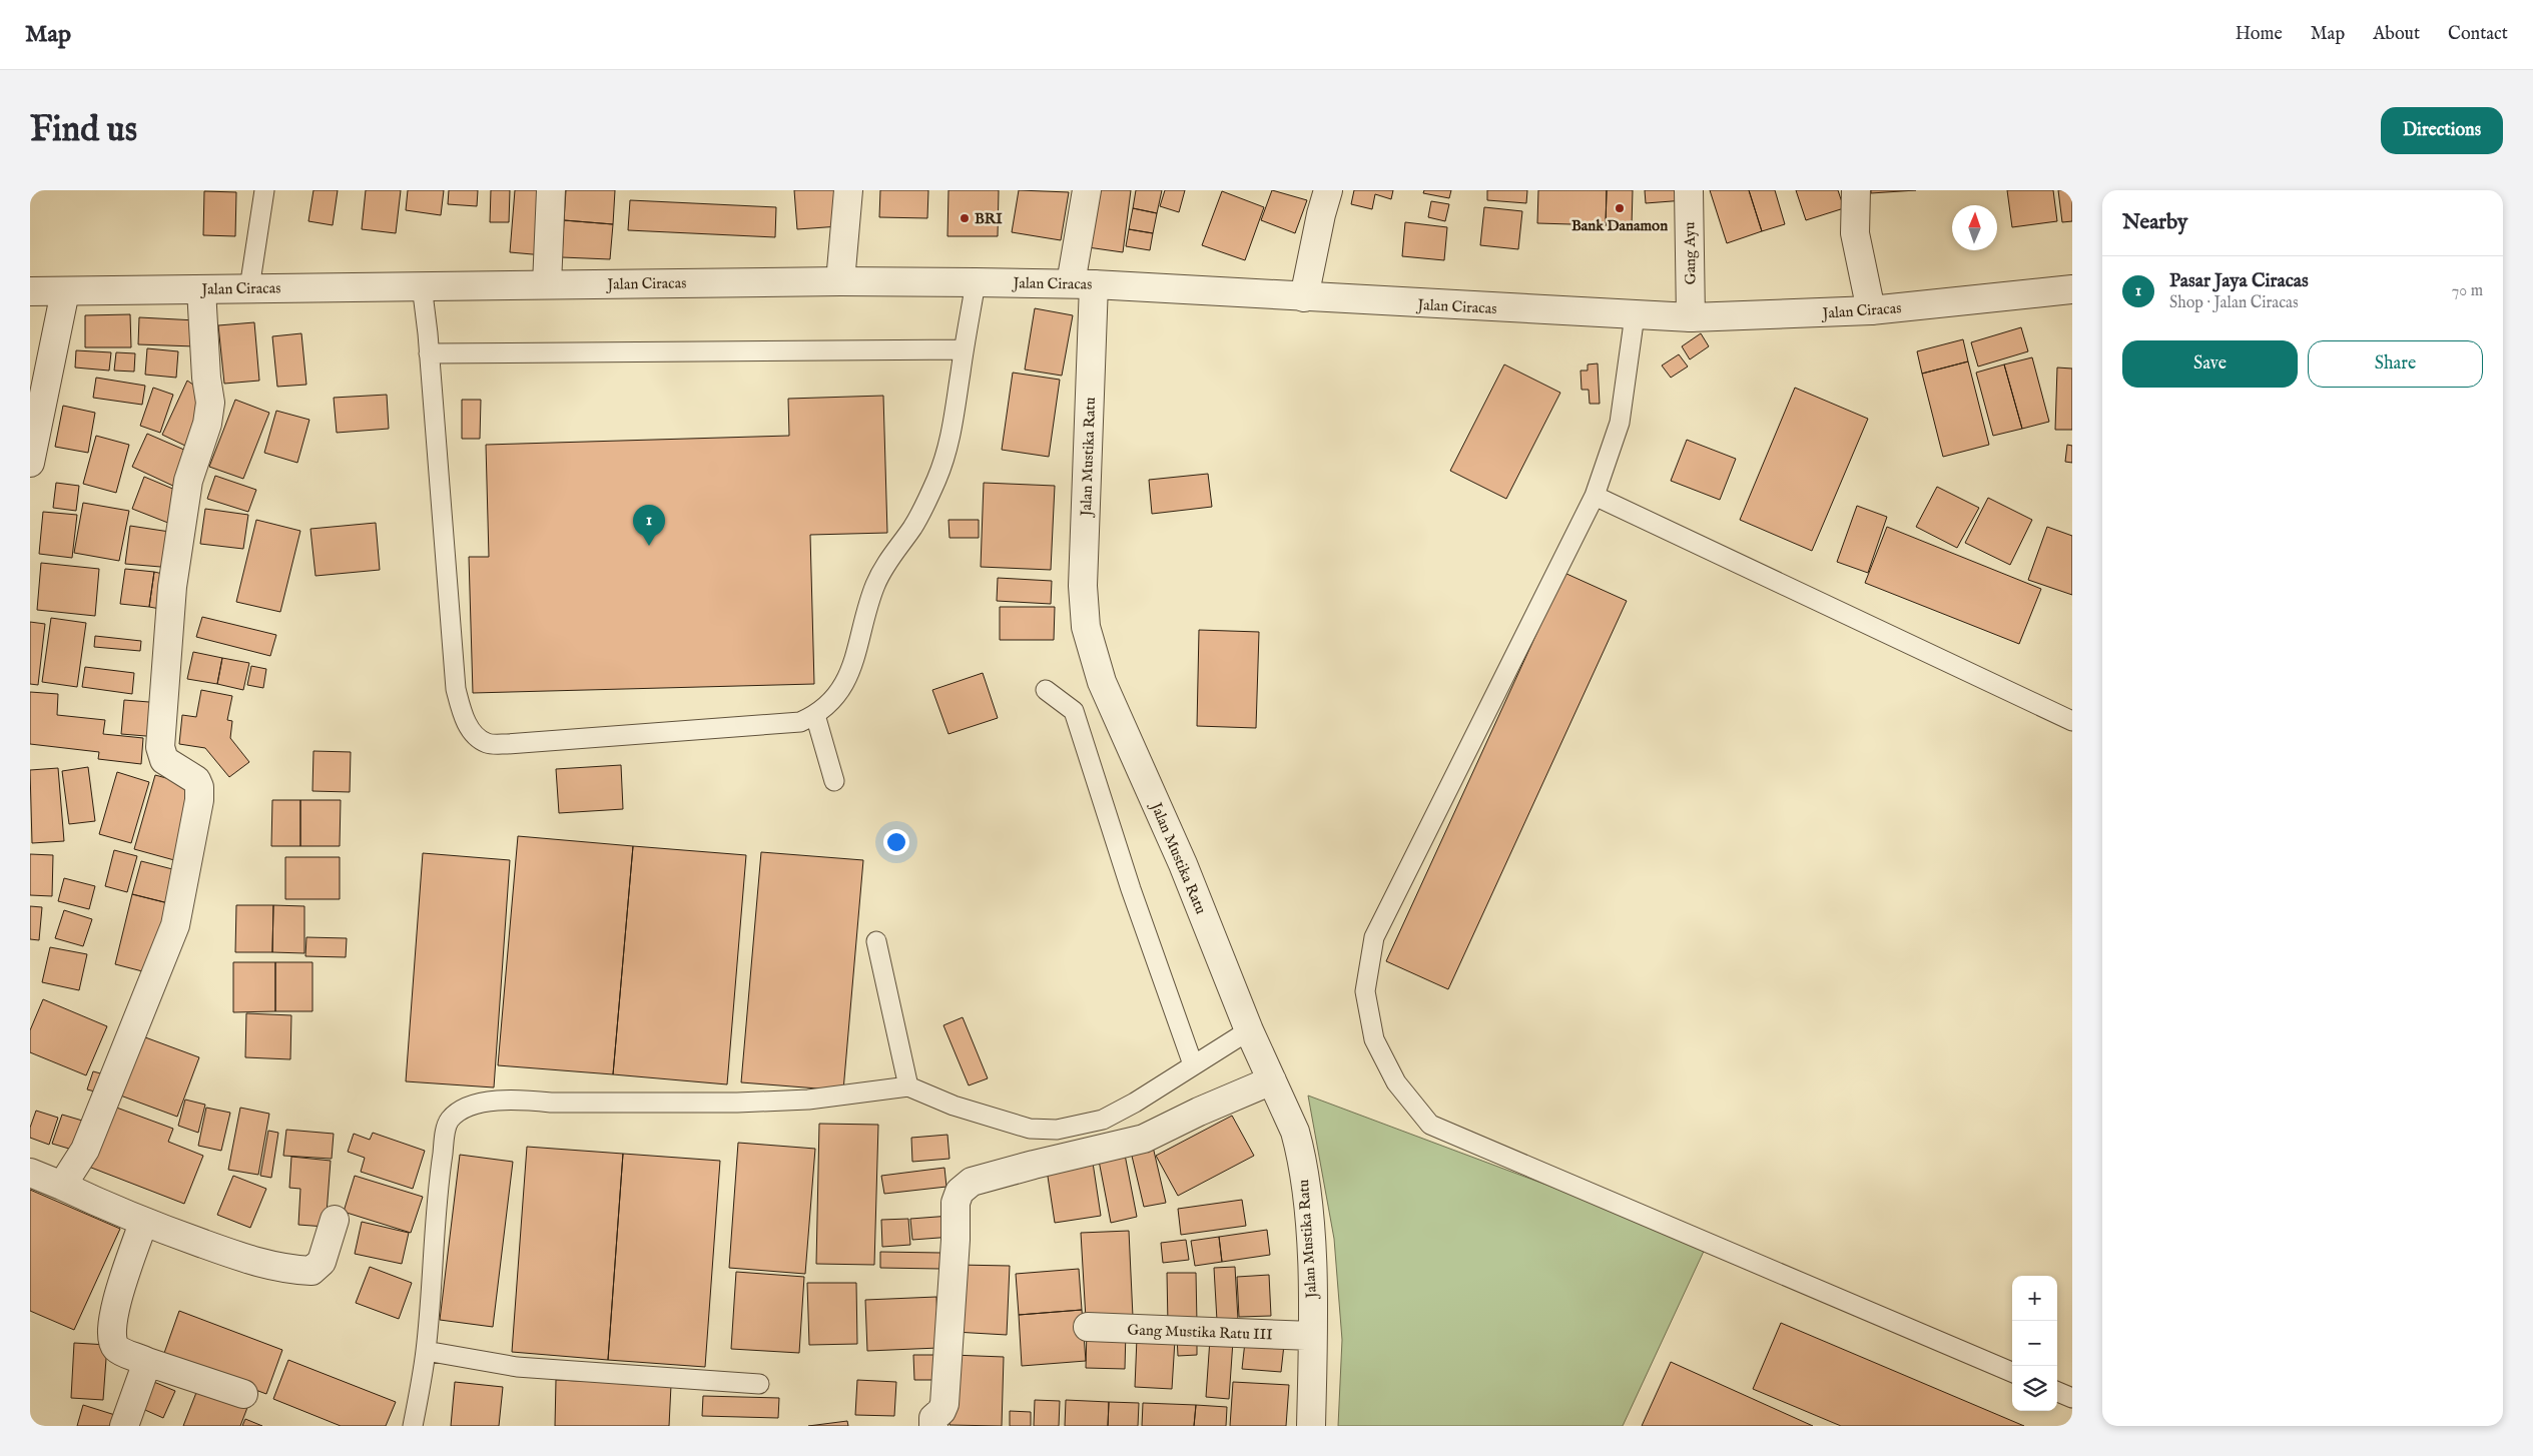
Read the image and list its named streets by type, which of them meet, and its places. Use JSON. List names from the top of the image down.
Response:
{
  "streets": {
    "street": [
      "Gang Ayu",
      "Jalan Ciracas",
      "Jalan Mustika Ratu",
      "Gang Mustika Ratu III"
    ]
  },
  "crossings": [
    ["Gang Ayu", "Jalan Ciracas"],
    ["Jalan Ciracas", "Jalan Mustika Ratu"],
    ["Jalan Mustika Ratu", "Gang Mustika Ratu III"]
  ],
  "places": ["Bank Danamon", "BRI"],
  "north": "top",
  "page": {
    "header": "Map",
    "nav": [
      "Home",
      "Map",
      "About",
      "Contact"
    ],
    "buttons": [
      "Directions",
      ["Save", "Share"]
    ],
    "title": "Find us",
    "heading": "Nearby",
    "list": [
      {
        "mark": "1",
        "name": "Pasar Jaya Ciracas",
        "note": "Shop · Jalan Ciracas",
        "value": "70 m"
      }
    ],
    "pins": "1",
    "map_buttons": ["+", "−"]
  }
}
